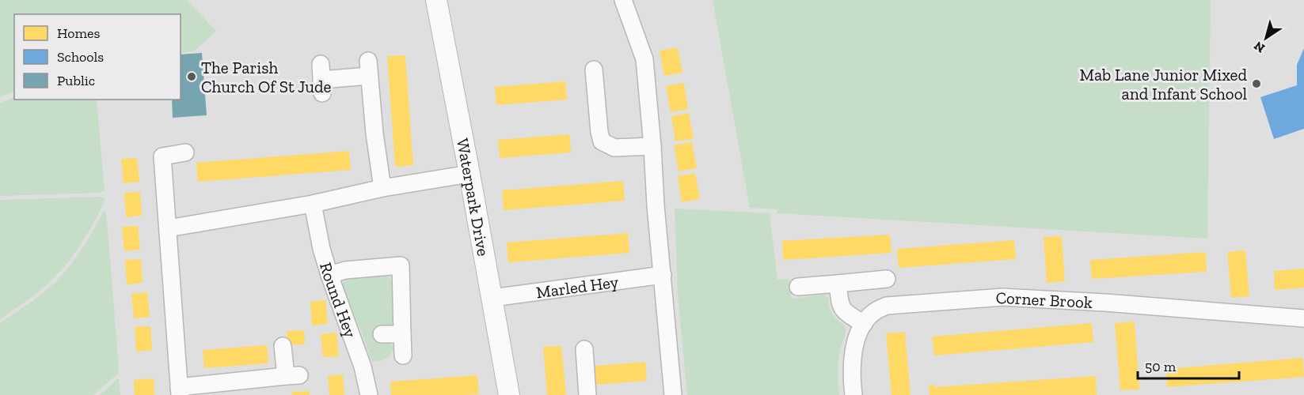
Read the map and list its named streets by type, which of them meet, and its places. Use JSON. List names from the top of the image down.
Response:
{
  "streets": {
    "street": [
      "Waterpark Drive",
      "Marled Hey",
      "Round Hey",
      "Corner Brook"
    ]
  },
  "crossings": [
    ["Waterpark Drive", "Marled Hey"]
  ],
  "places": ["The Parish Church Of St Jude", "Mab Lane Junior Mixed and Infant School"],
  "legend": ["Homes", "Schools", "Public"],
  "scale_bar": "50 m",
  "north": "bottom left"
}
